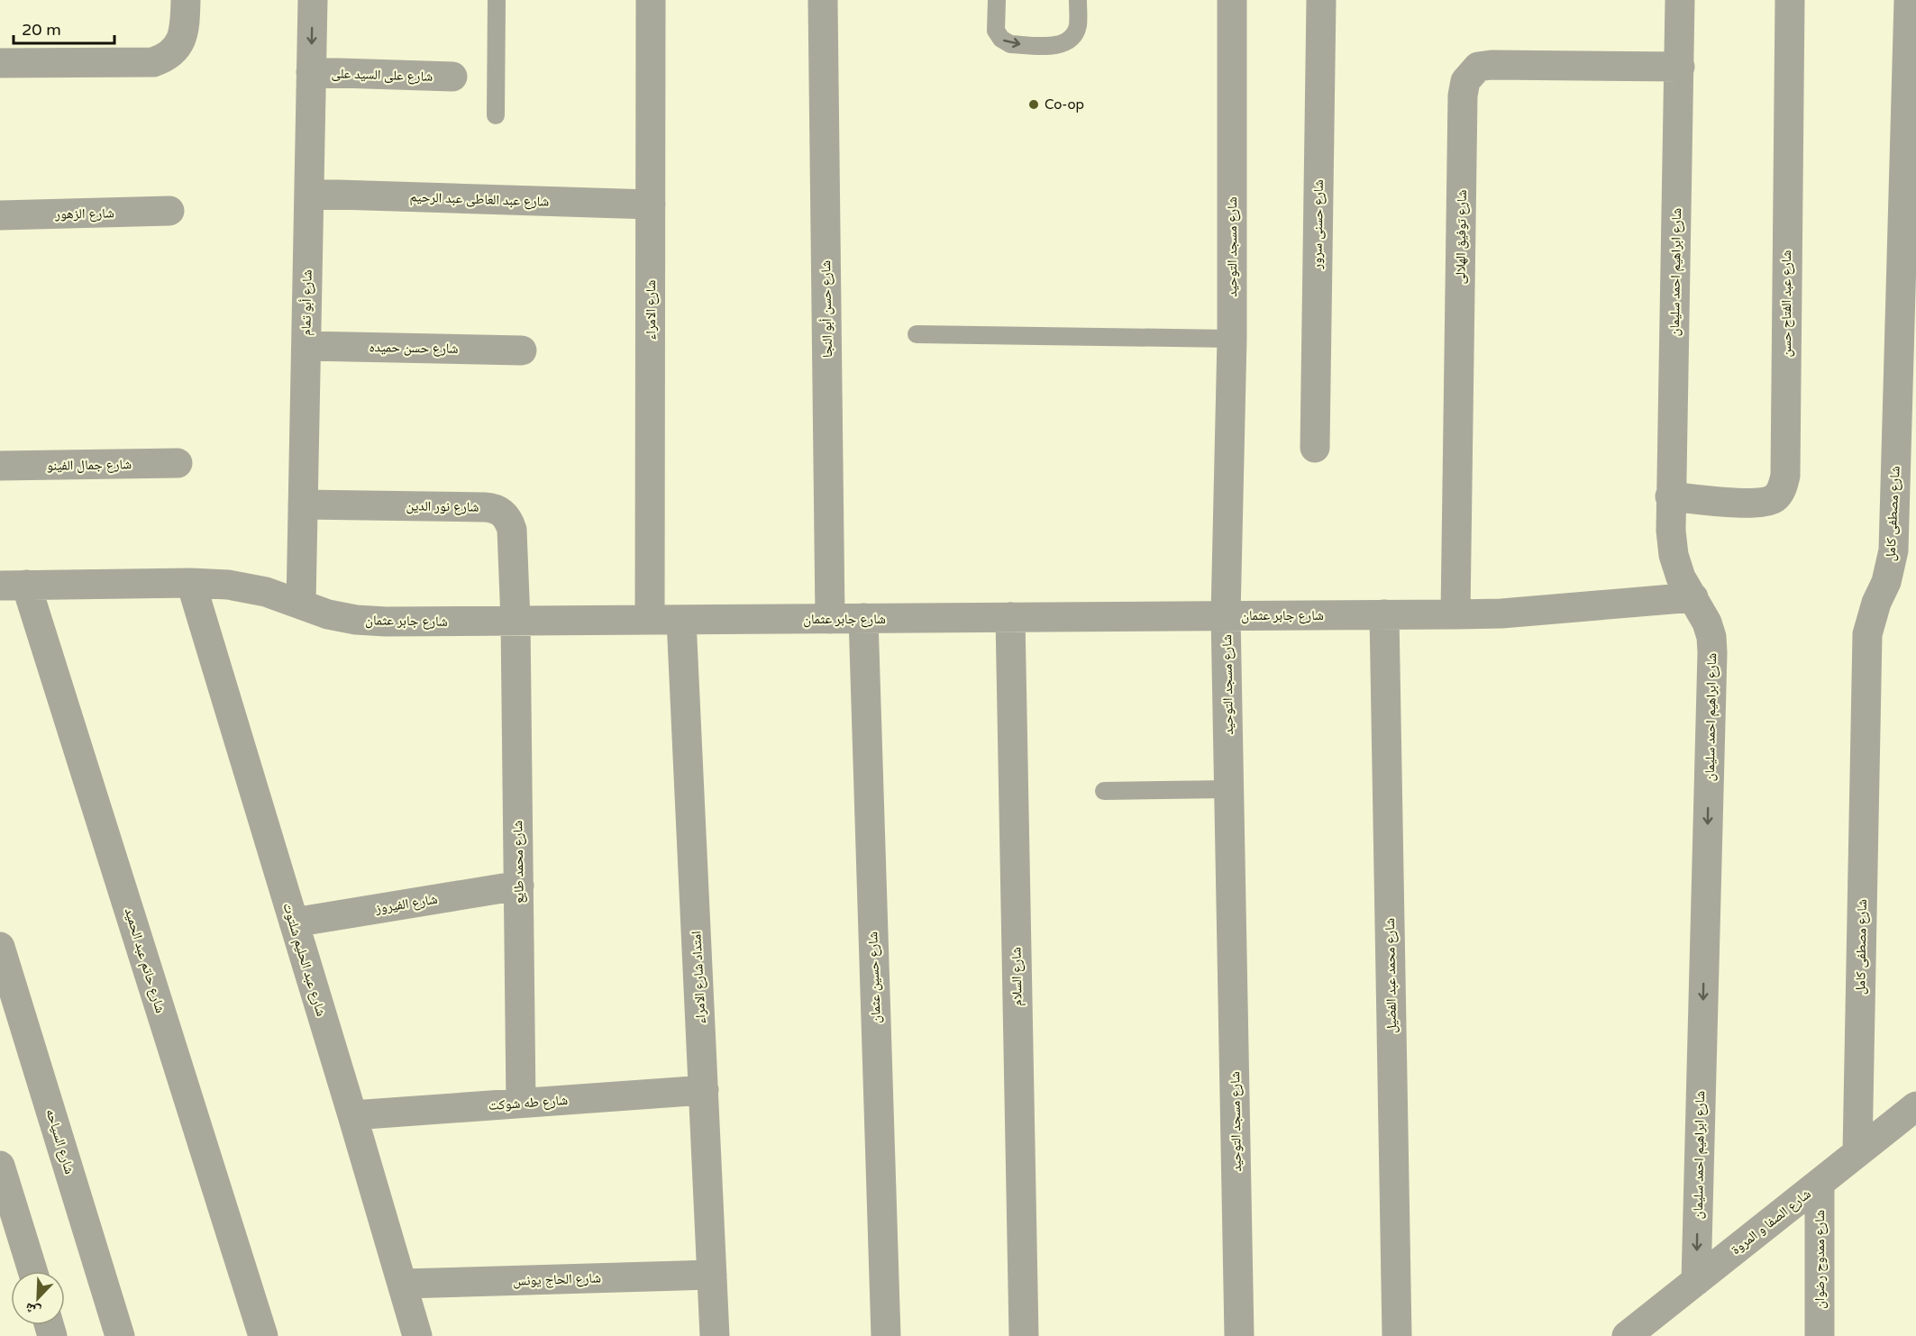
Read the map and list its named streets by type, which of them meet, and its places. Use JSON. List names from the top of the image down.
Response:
{
  "streets": {
    "street": [
      "شارع على السيد على",
      "شارع عبد العاطى عبد الرحيم",
      "شارع الزهور",
      "شارع حسنى سرور",
      "شارع توفيق الهلالى",
      "شارع مسجد التوحيد",
      "شارع ابراهيم احمد سليمان",
      "شارع أبو تمام",
      "شارع عبد الفتاح حسن",
      "شارع حسن أبو النجا",
      "شارع الامراء",
      "شارع حسن حميده",
      "شارع جمال الفينو",
      "شارع نور الدين",
      "شارع مصطفى كامل",
      "شارع جابر عثمان",
      "شارع محمد طايع",
      "شارع الفيروز",
      "شارع عبد الحليم شلتوت",
      "شارع حاتم عبد الحميد",
      "شارع محمد عبد الفضيل",
      "شارع السلام",
      "امتداد شارع الامراء",
      "شارع حسين عثمان",
      "شارع طه شوكت",
      "شارع السياحه",
      "شارع الصفا و المروة",
      "شارع ممدوح رضوان",
      "شارع الحاج يونس"
    ]
  },
  "crossings": [
    ["شارع على السيد على", "شارع أبو تمام"],
    ["شارع عبد العاطى عبد الرحيم", "شارع أبو تمام"],
    ["شارع عبد العاطى عبد الرحيم", "شارع الامراء"],
    ["شارع توفيق الهلالى", "شارع ابراهيم احمد سليمان"],
    ["شارع توفيق الهلالى", "شارع جابر عثمان"],
    ["شارع مسجد التوحيد", "شارع جابر عثمان"],
    ["شارع ابراهيم احمد سليمان", "شارع عبد الفتاح حسن"],
    ["شارع ابراهيم احمد سليمان", "شارع جابر عثمان"],
    ["شارع ابراهيم احمد سليمان", "شارع الصفا و المروة"],
    ["شارع أبو تمام", "شارع حسن حميده"],
    ["شارع أبو تمام", "شارع نور الدين"],
    ["شارع أبو تمام", "شارع جابر عثمان"],
    ["شارع حسن أبو النجا", "شارع جابر عثمان"],
    ["شارع الامراء", "شارع جابر عثمان"],
    ["شارع نور الدين", "شارع جابر عثمان"],
    ["شارع نور الدين", "شارع محمد طايع"],
    ["شارع مصطفى كامل", "شارع الصفا و المروة"],
    ["شارع جابر عثمان", "شارع محمد طايع"],
    ["شارع جابر عثمان", "شارع عبد الحليم شلتوت"],
    ["شارع جابر عثمان", "شارع حاتم عبد الحميد"],
    ["شارع جابر عثمان", "شارع محمد عبد الفضيل"],
    ["شارع جابر عثمان", "شارع السلام"],
    ["شارع جابر عثمان", "امتداد شارع الامراء"],
    ["شارع جابر عثمان", "شارع حسين عثمان"],
    ["شارع محمد طايع", "شارع الفيروز"],
    ["شارع محمد طايع", "شارع طه شوكت"],
    ["شارع الفيروز", "شارع عبد الحليم شلتوت"],
    ["شارع عبد الحليم شلتوت", "شارع طه شوكت"],
    ["شارع عبد الحليم شلتوت", "شارع الحاج يونس"],
    ["امتداد شارع الامراء", "شارع طه شوكت"],
    ["امتداد شارع الامراء", "شارع الحاج يونس"],
    ["شارع الصفا و المروة", "شارع ممدوح رضوان"]
  ],
  "one_way": ["شارع ابراهيم احمد سليمان"],
  "places": ["Co-op"],
  "scale_bar": "20 m",
  "north": "bottom left"
}
